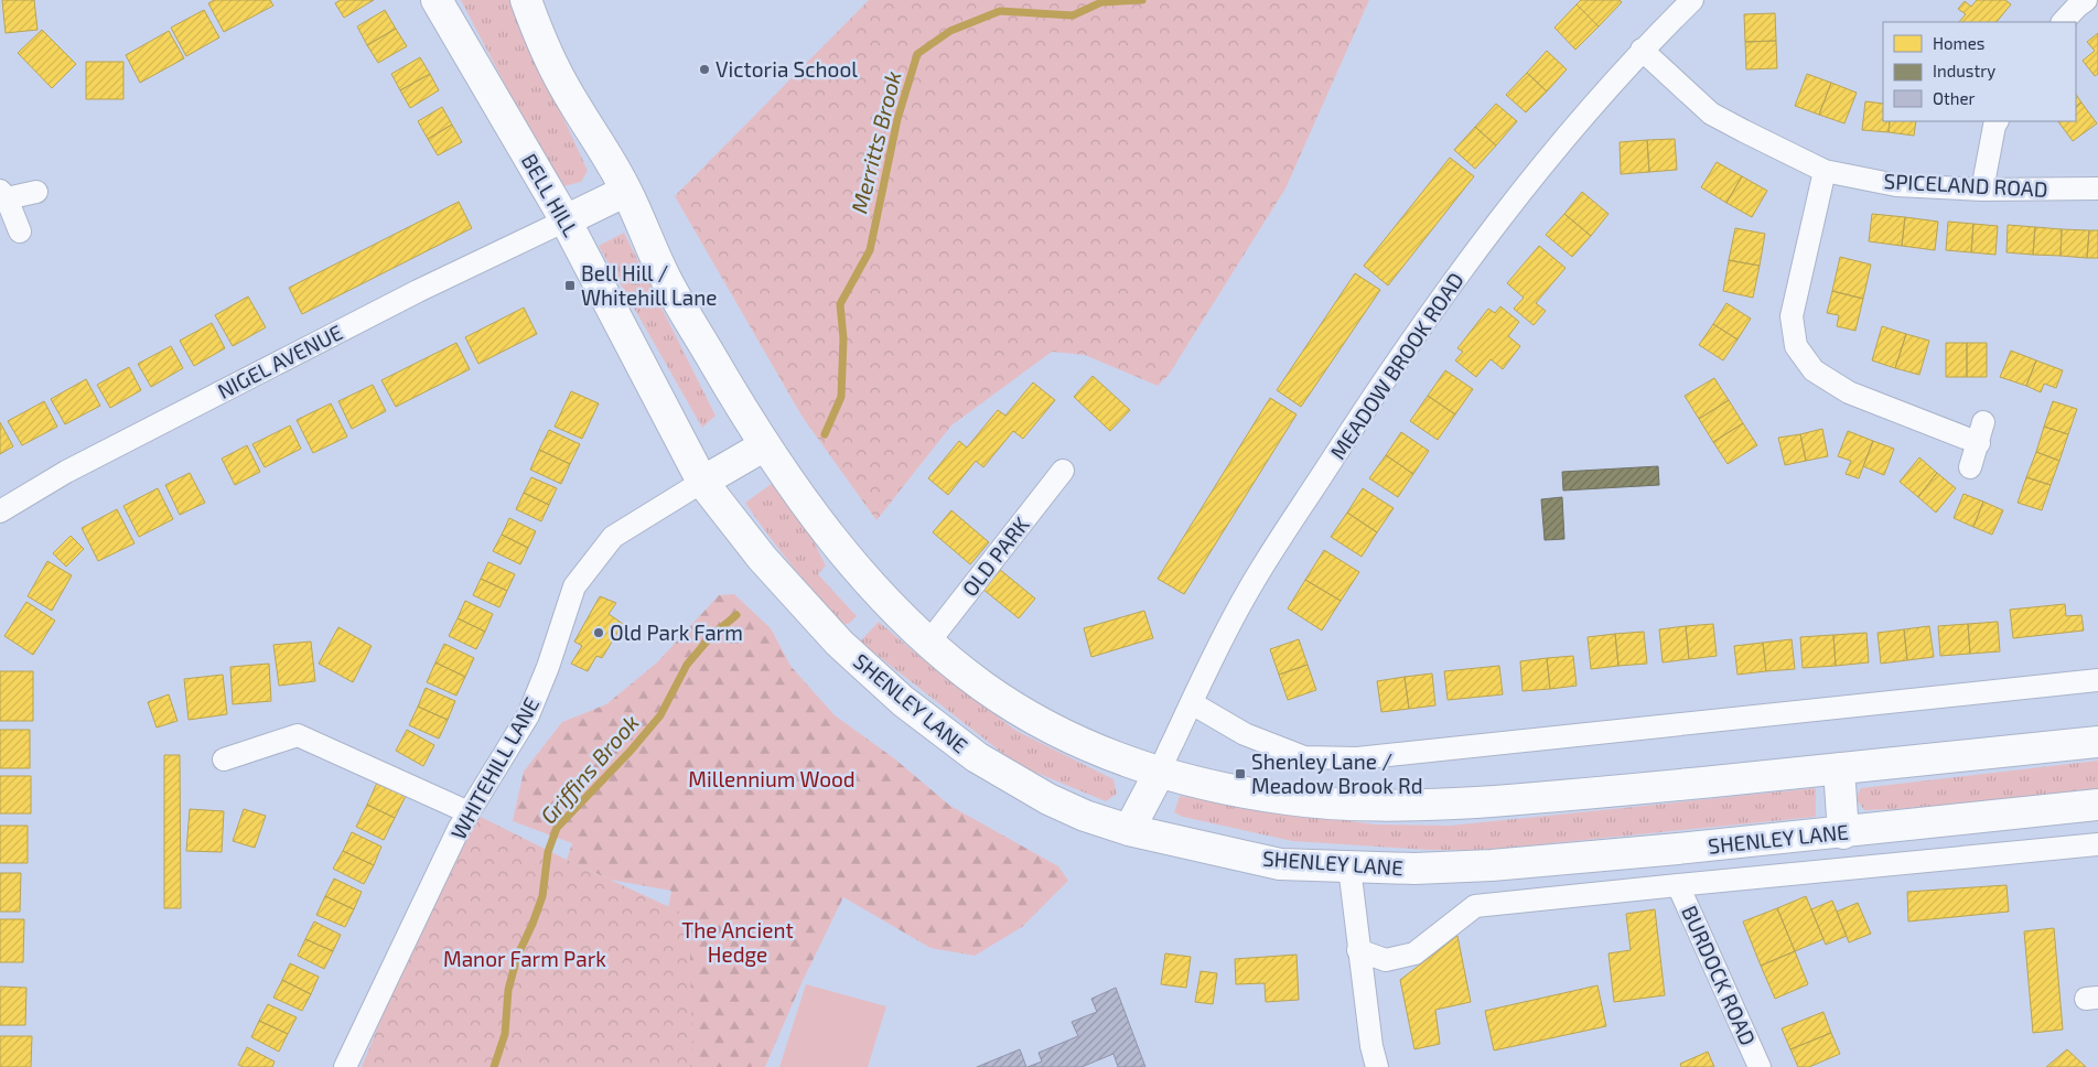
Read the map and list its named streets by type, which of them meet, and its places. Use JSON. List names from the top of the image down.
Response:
{
  "streets": {
    "main road": ["BELL HILL", "SHENLEY LANE"],
    "street": [
      "SPICELAND ROAD",
      "NIGEL AVENUE",
      "MEADOW BROOK ROAD",
      "OLD PARK",
      "WHITEHILL LANE",
      "BURDOCK ROAD"
    ]
  },
  "crossings": [
    ["SPICELAND ROAD", "MEADOW BROOK ROAD"],
    ["BELL HILL", "NIGEL AVENUE"],
    ["BELL HILL", "SHENLEY LANE"],
    ["BELL HILL", "WHITEHILL LANE"],
    ["SHENLEY LANE", "WHITEHILL LANE"]
  ],
  "water": ["Merritts Brook", "Griffins Brook"],
  "parks": ["Millennium Wood", "The Ancient Hedge", "Manor Farm Park"],
  "places": {
    "other": ["Victoria School", "Old Park Farm"],
    "transit": ["Bell Hill / Whitehill Lane", "Shenley Lane / Meadow Brook Rd"]
  },
  "legend": ["Homes", "Industry", "Other"]
}
